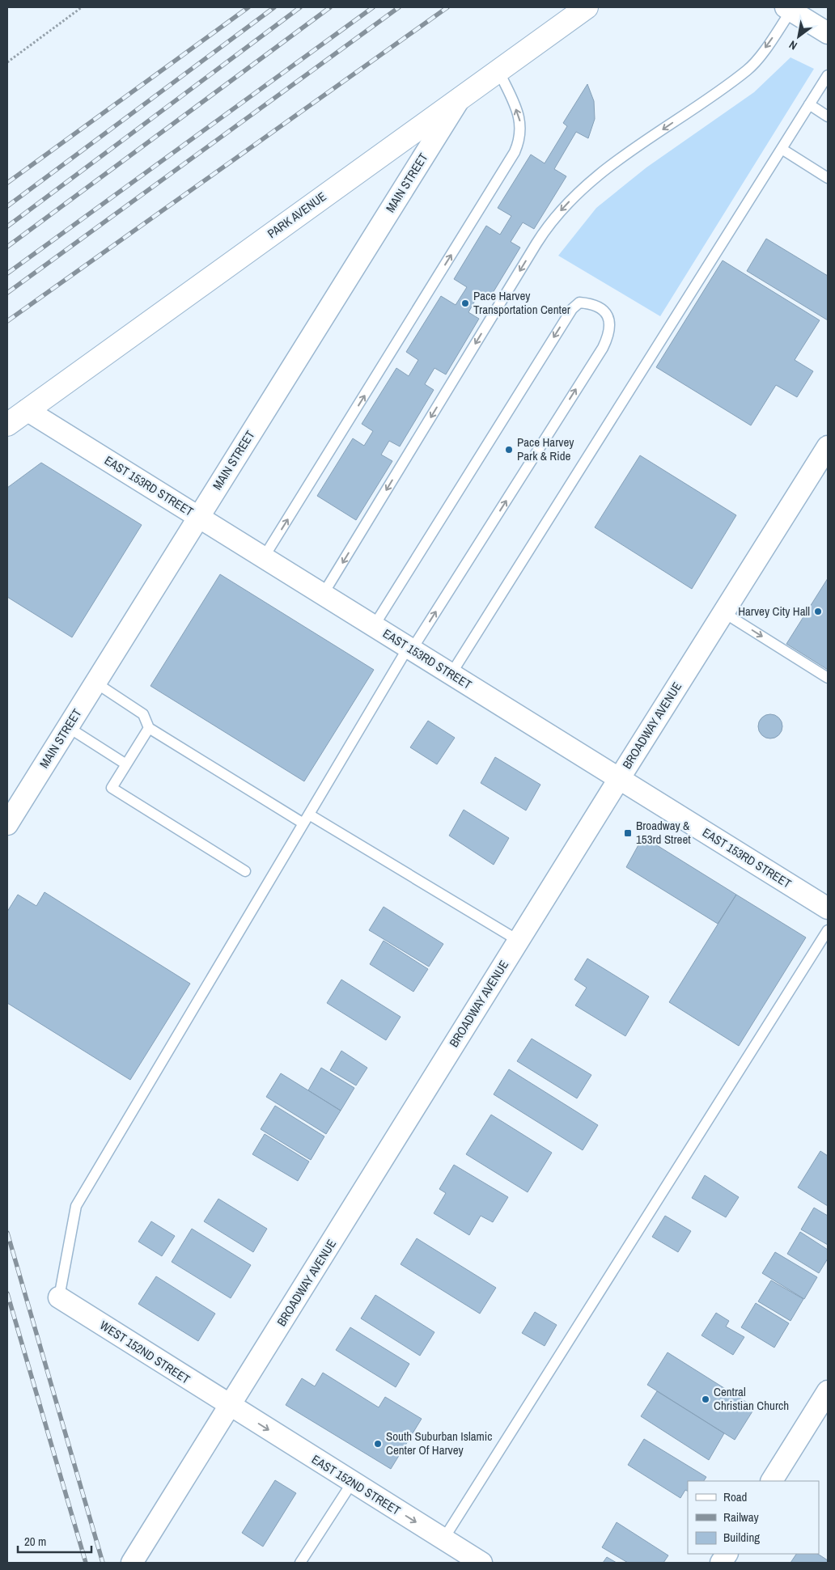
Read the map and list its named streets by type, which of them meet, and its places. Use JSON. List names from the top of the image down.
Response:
{
  "streets": {
    "street": [
      "MAIN STREET",
      "PARK AVENUE",
      "EAST 153RD STREET",
      "BROADWAY AVENUE",
      "WEST 152ND STREET",
      "EAST 152ND STREET"
    ]
  },
  "crossings": [
    ["MAIN STREET", "PARK AVENUE"],
    ["MAIN STREET", "EAST 153RD STREET"],
    ["PARK AVENUE", "EAST 153RD STREET"],
    ["EAST 153RD STREET", "BROADWAY AVENUE"],
    ["BROADWAY AVENUE", "WEST 152ND STREET"],
    ["BROADWAY AVENUE", "EAST 152ND STREET"],
    ["WEST 152ND STREET", "EAST 152ND STREET"]
  ],
  "one_way": ["EAST 152ND STREET"],
  "places": {
    "other": [
      "Pace Harvey Transportation Center",
      "Pace Harvey Park & Ride",
      "Harvey City Hall",
      "Central Christian Church",
      "South Suburban Islamic Center Of Harvey"
    ],
    "transit": ["Broadway & 153rd Street"]
  },
  "legend": ["Road", "Railway", "Building"],
  "scale_bar": "20 m",
  "north": "bottom left"
}
